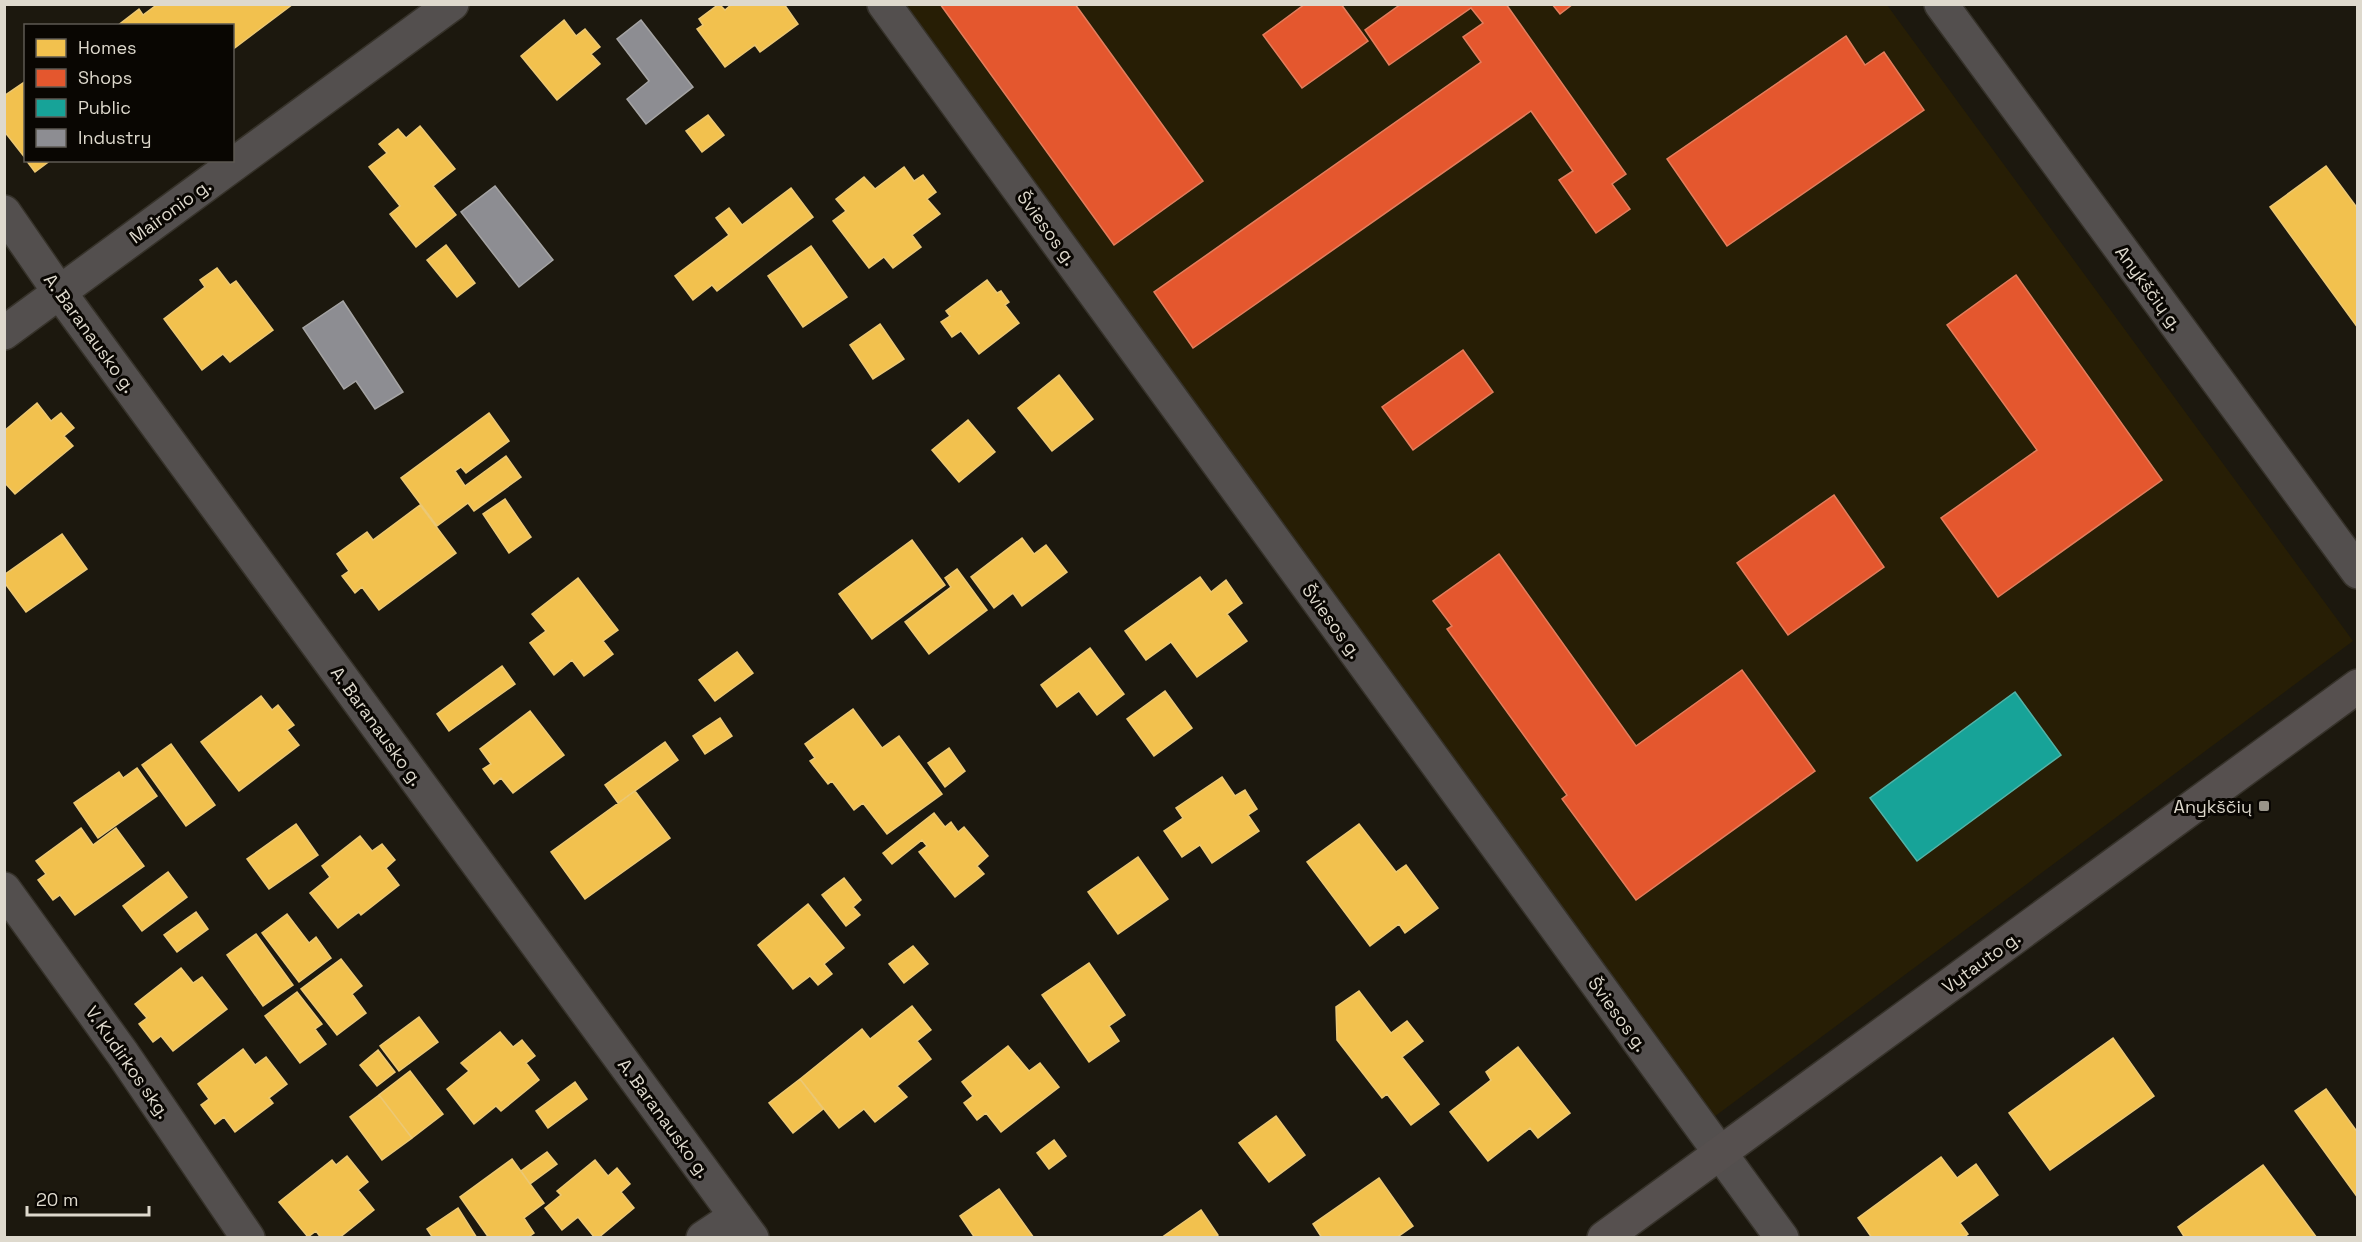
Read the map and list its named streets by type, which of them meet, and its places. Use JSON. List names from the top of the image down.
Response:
{
  "streets": {
    "main road": ["Vytauto g."],
    "street": [
      "Maironio g.",
      "Šviesos g.",
      "Anykščių g.",
      "A. Baranausko g.",
      "V. Kudirkos skg."
    ]
  },
  "crossings": [
    ["Maironio g.", "A. Baranausko g."],
    ["Šviesos g.", "Vytauto g."]
  ],
  "places": {
    "transit": ["Anykščių"]
  },
  "legend": [
    "Homes",
    "Shops",
    "Public",
    "Industry"
  ],
  "scale_bar": "20 m"
}
